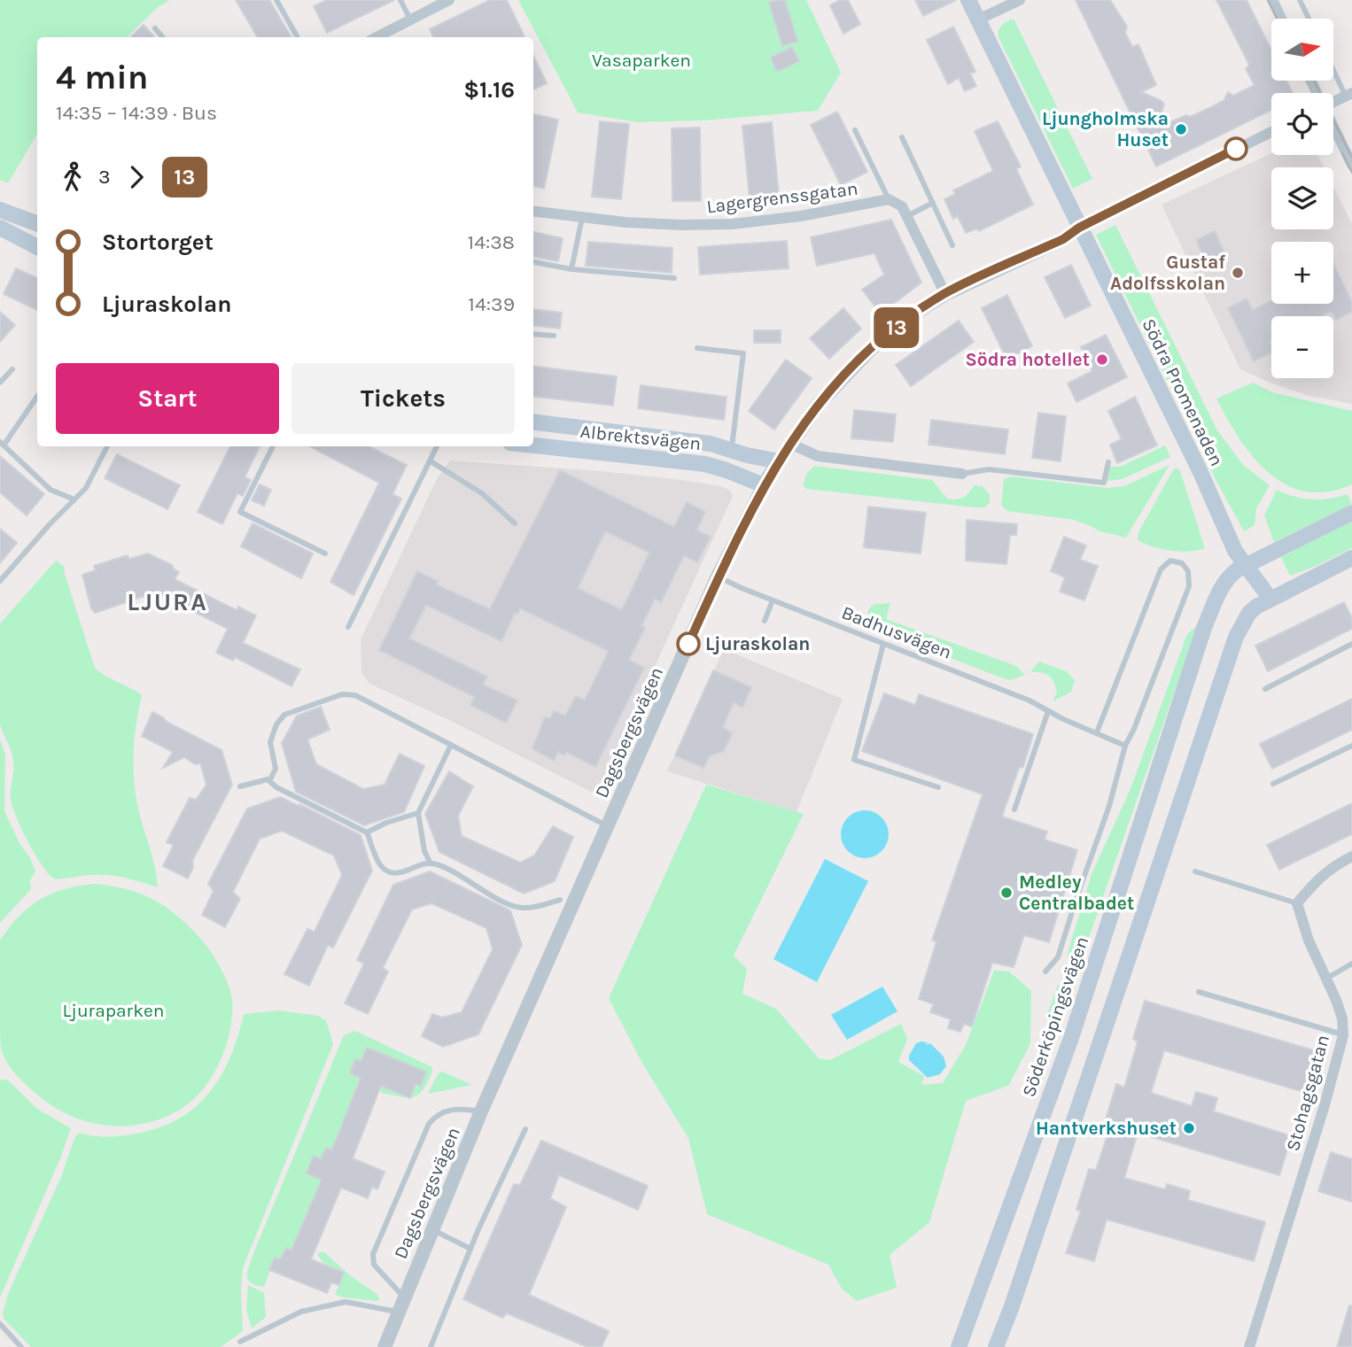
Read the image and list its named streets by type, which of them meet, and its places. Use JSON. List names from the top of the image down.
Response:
{
  "streets": {
    "main road": ["Södra Promenaden", "Albrektsvägen", "Söderköpingsvägen"],
    "street": ["Lagergrenssgatan", "Dagsbergsvägen", "Stohagsgatan"],
    "lane": ["Badhusvägen"]
  },
  "crossings": [
    ["Södra Promenaden", "Dagsbergsvägen"],
    ["Södra Promenaden", "Söderköpingsvägen"],
    ["Albrektsvägen", "Dagsbergsvägen"],
    ["Badhusvägen", "Dagsbergsvägen"]
  ],
  "districts": ["LJURA"],
  "parks": ["Vasaparken", "Ljuraparken"],
  "places": [
    "Ljungholmska Huset",
    "Gustaf Adolfsskolan",
    "Södra hotellet",
    "Ljuraskolan",
    "Medley Centralbadet",
    "Hantverkshuset"
  ],
  "lines": ["bus line 13"],
  "north": "right",
  "page": {
    "on_map": "13",
    "map_buttons": ["+", "−"],
    "heading": ["4 min", "14:35 – 14:39 · Bus", "$1.16"],
    "legs": ["3", "13"],
    "list": [
      {
        "name": "Stortorget",
        "value": "14:38"
      },
      {
        "name": "Ljuraskolan",
        "value": "14:39"
      }
    ],
    "buttons": ["Start", "Tickets"]
  }
}
